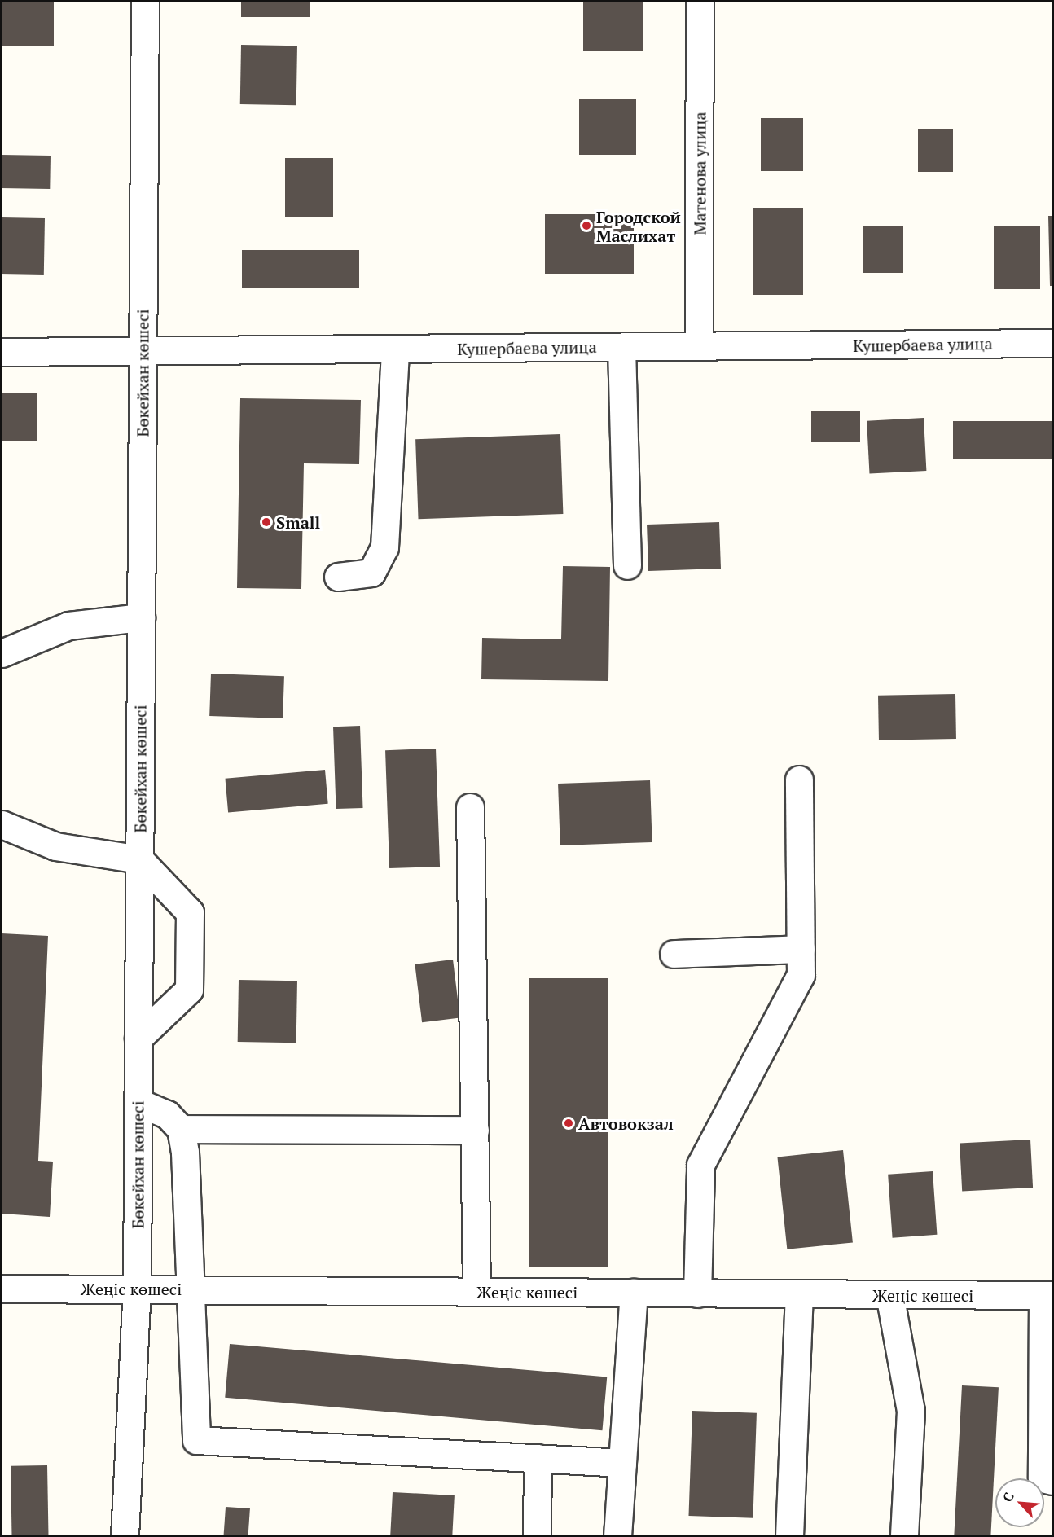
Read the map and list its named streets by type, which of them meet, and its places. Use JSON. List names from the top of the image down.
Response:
{
  "streets": {
    "street": [
      "Матенова улица",
      "Кушербаева улица",
      "Бөкейхан көшесі",
      "Жеңіс көшесі"
    ]
  },
  "crossings": [
    ["Матенова улица", "Кушербаева улица"],
    ["Кушербаева улица", "Бөкейхан көшесі"],
    ["Бөкейхан көшесі", "Жеңіс көшесі"]
  ],
  "places": ["Городской Маслихат", "Small", "Автовокзал"],
  "north": "top left"
}
